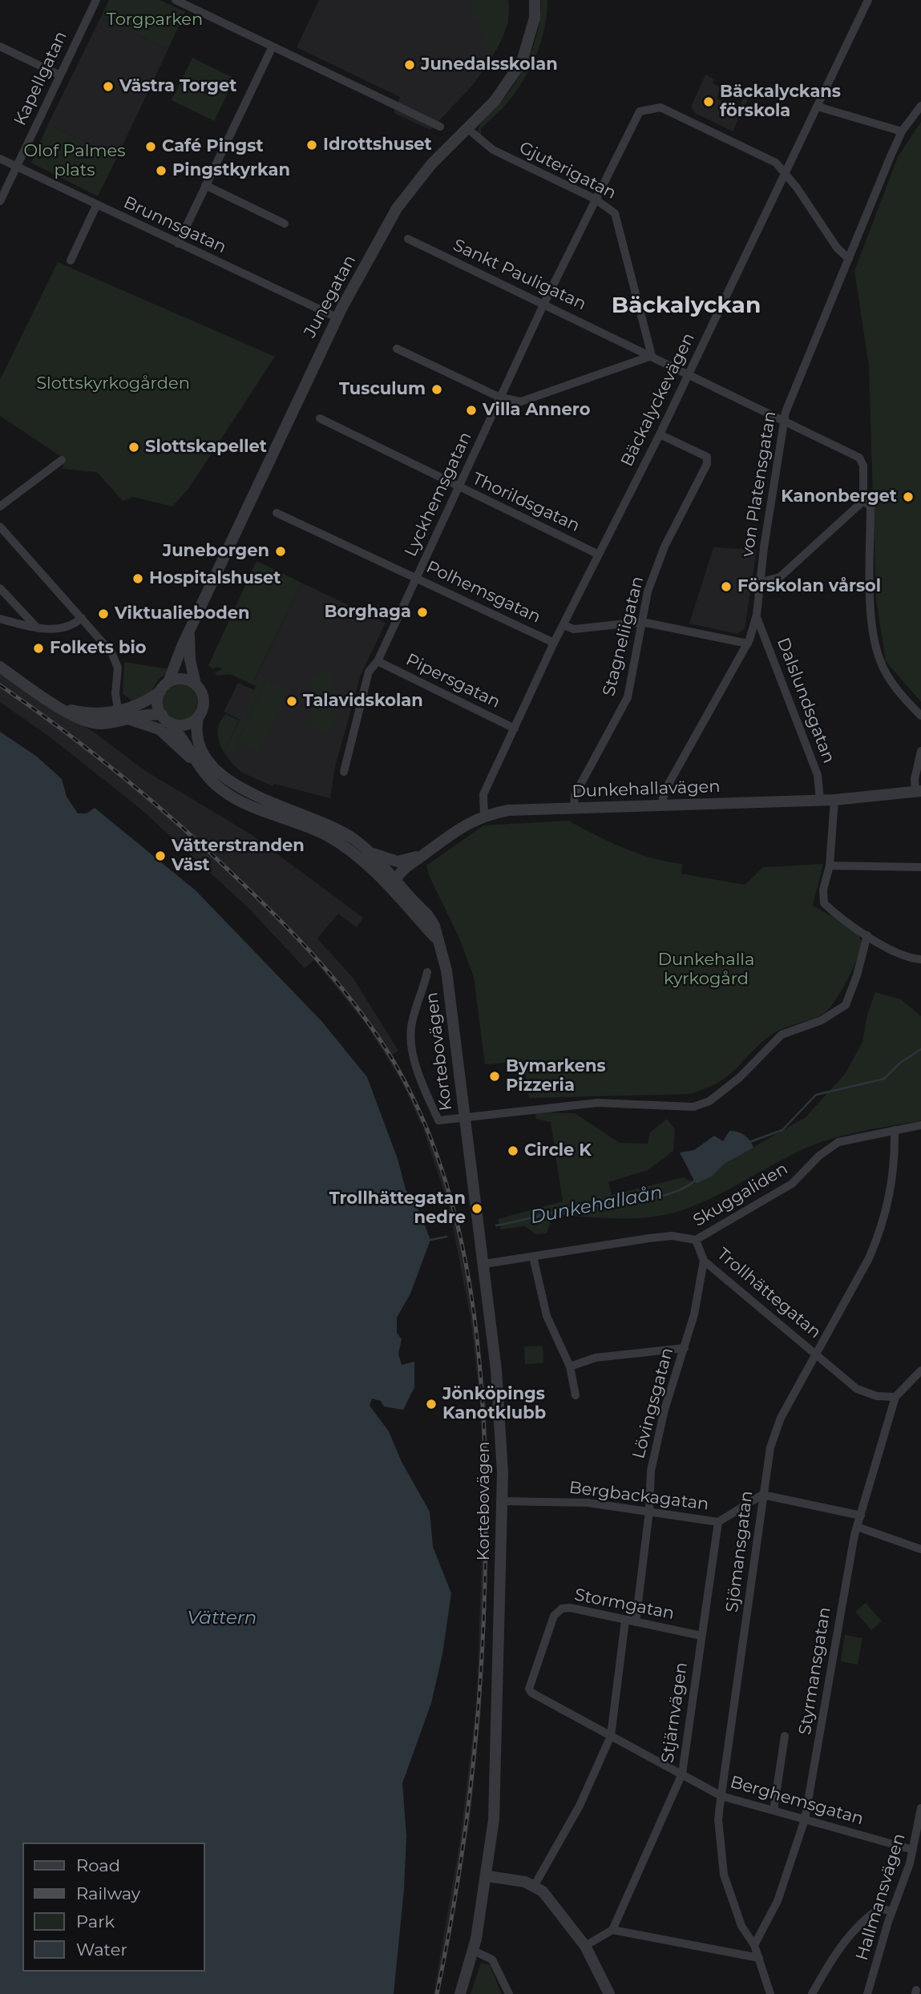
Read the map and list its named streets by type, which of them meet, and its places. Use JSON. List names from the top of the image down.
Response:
{
  "streets": {
    "street": [
      "Kapellgatan",
      "Gjuterigatan",
      "Brunnsgatan",
      "Sankt Pauligatan",
      "Junegatan",
      "Bäckalyckevägen",
      "von Platensgatan",
      "Lyckhemsgatan",
      "Thorildsgatan",
      "Polhemsgatan",
      "Stagneliigatan",
      "Pipersgatan",
      "Dalslundsgatan",
      "Dunkehallavägen",
      "Kortebovägen",
      "Skuggaliden",
      "Trollhättegatan",
      "Lövingsgatan",
      "Bergbackagatan",
      "Sjömansgatan",
      "Stormgatan",
      "Styrmansgatan",
      "Stjärnvägen",
      "Berghemsgatan",
      "Hallmansvägen"
    ]
  },
  "crossings": [
    ["Kapellgatan", "Brunnsgatan"],
    ["Gjuterigatan", "Sankt Pauligatan"],
    ["Gjuterigatan", "Junegatan"],
    ["Gjuterigatan", "Lyckhemsgatan"],
    ["Brunnsgatan", "Junegatan"],
    ["Sankt Pauligatan", "Bäckalyckevägen"],
    ["Sankt Pauligatan", "von Platensgatan"],
    ["Sankt Pauligatan", "Lyckhemsgatan"],
    ["Junegatan", "Kortebovägen"],
    ["Bäckalyckevägen", "Lyckhemsgatan"],
    ["Bäckalyckevägen", "Thorildsgatan"],
    ["Bäckalyckevägen", "Polhemsgatan"],
    ["Bäckalyckevägen", "Stagneliigatan"],
    ["Bäckalyckevägen", "Pipersgatan"],
    ["Bäckalyckevägen", "Dunkehallavägen"],
    ["von Platensgatan", "Polhemsgatan"],
    ["von Platensgatan", "Dalslundsgatan"],
    ["von Platensgatan", "Dunkehallavägen"],
    ["Lyckhemsgatan", "Thorildsgatan"],
    ["Lyckhemsgatan", "Polhemsgatan"],
    ["Lyckhemsgatan", "Pipersgatan"],
    ["Polhemsgatan", "Stagneliigatan"],
    ["Stagneliigatan", "Dunkehallavägen"],
    ["Dalslundsgatan", "Dunkehallavägen"],
    ["Dunkehallavägen", "Kortebovägen"],
    ["Kortebovägen", "Bergbackagatan"],
    ["Skuggaliden", "Trollhättegatan"],
    ["Skuggaliden", "Sjömansgatan"],
    ["Trollhättegatan", "Lövingsgatan"],
    ["Trollhättegatan", "Sjömansgatan"],
    ["Trollhättegatan", "Styrmansgatan"],
    ["Lövingsgatan", "Bergbackagatan"],
    ["Lövingsgatan", "Stormgatan"],
    ["Bergbackagatan", "Sjömansgatan"],
    ["Bergbackagatan", "Stjärnvägen"],
    ["Sjömansgatan", "Styrmansgatan"],
    ["Sjömansgatan", "Berghemsgatan"],
    ["Stormgatan", "Stjärnvägen"],
    ["Stormgatan", "Berghemsgatan"],
    ["Styrmansgatan", "Berghemsgatan"],
    ["Stjärnvägen", "Berghemsgatan"],
    ["Berghemsgatan", "Hallmansvägen"]
  ],
  "districts": ["Bäckalyckan"],
  "water": ["Dunkehallaån", "Vättern"],
  "parks": [
    "Torgparken",
    "Olof Palmes plats",
    "Slottskyrkogården",
    "Dunkehalla kyrkogård"
  ],
  "places": [
    "Junedalsskolan",
    "Västra Torget",
    "Bäckalyckans förskola",
    "Idrottshuset",
    "Café Pingst",
    "Pingstkyrkan",
    "Tusculum",
    "Villa Annero",
    "Slottskapellet",
    "Kanonberget",
    "Juneborgen",
    "Hospitalshuset",
    "Förskolan vårsol",
    "Borghaga",
    "Viktualieboden",
    "Folkets bio",
    "Talavidskolan",
    "Vätterstranden Väst",
    "Bymarkens Pizzeria",
    "Circle K",
    "Trollhättegatan nedre",
    "Jönköpings Kanotklubb"
  ],
  "legend": [
    "Road",
    "Railway",
    "Park",
    "Water"
  ]
}
